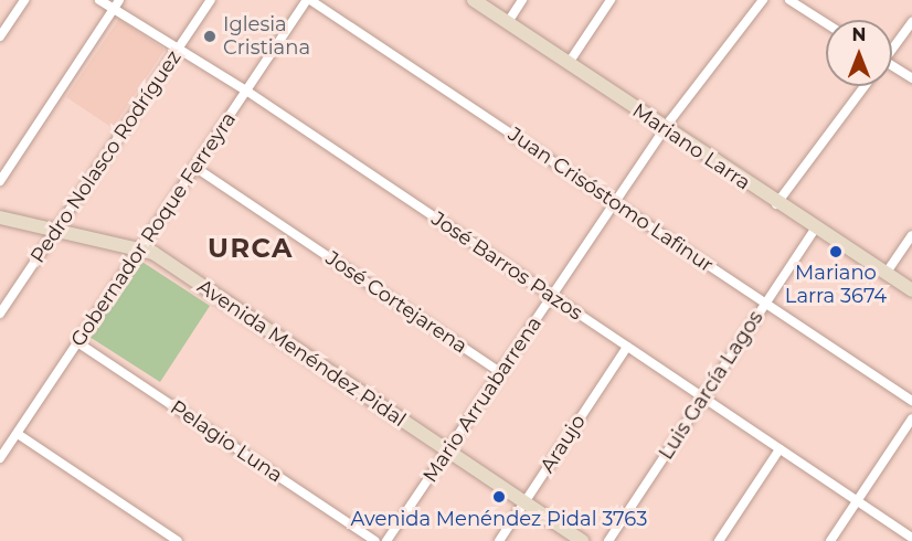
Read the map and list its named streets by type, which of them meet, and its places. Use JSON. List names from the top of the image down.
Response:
{
  "streets": {
    "main road": ["Mariano Larra", "Avenida Menéndez Pidal"],
    "street": [
      "Pedro Nolasco Rodríguez",
      "Juan Crisóstomo Lafinur",
      "Gobernador Roque Ferreyra",
      "José Barros Pazos",
      "José Cortejarena",
      "Luis García Lagos",
      "Mario Arruabarrena",
      "Pelagio Luna",
      "Araujo"
    ]
  },
  "crossings": [
    ["Mariano Larra", "Luis García Lagos"],
    ["Mariano Larra", "Mario Arruabarrena"],
    ["Pedro Nolasco Rodríguez", "José Barros Pazos"],
    ["Pedro Nolasco Rodríguez", "Avenida Menéndez Pidal"],
    ["Juan Crisóstomo Lafinur", "Gobernador Roque Ferreyra"],
    ["Juan Crisóstomo Lafinur", "Luis García Lagos"],
    ["Juan Crisóstomo Lafinur", "Mario Arruabarrena"],
    ["Gobernador Roque Ferreyra", "José Barros Pazos"],
    ["Gobernador Roque Ferreyra", "José Cortejarena"],
    ["Gobernador Roque Ferreyra", "Avenida Menéndez Pidal"],
    ["Gobernador Roque Ferreyra", "Pelagio Luna"],
    ["José Barros Pazos", "Luis García Lagos"],
    ["José Barros Pazos", "Mario Arruabarrena"],
    ["José Barros Pazos", "Araujo"],
    ["José Cortejarena", "Mario Arruabarrena"],
    ["Avenida Menéndez Pidal", "Mario Arruabarrena"],
    ["Avenida Menéndez Pidal", "Araujo"]
  ],
  "districts": ["URCA"],
  "places": ["Iglesia Cristiana", "Mariano Larra 3674", "Avenida Menéndez Pidal 3763"],
  "north": "top"
}
